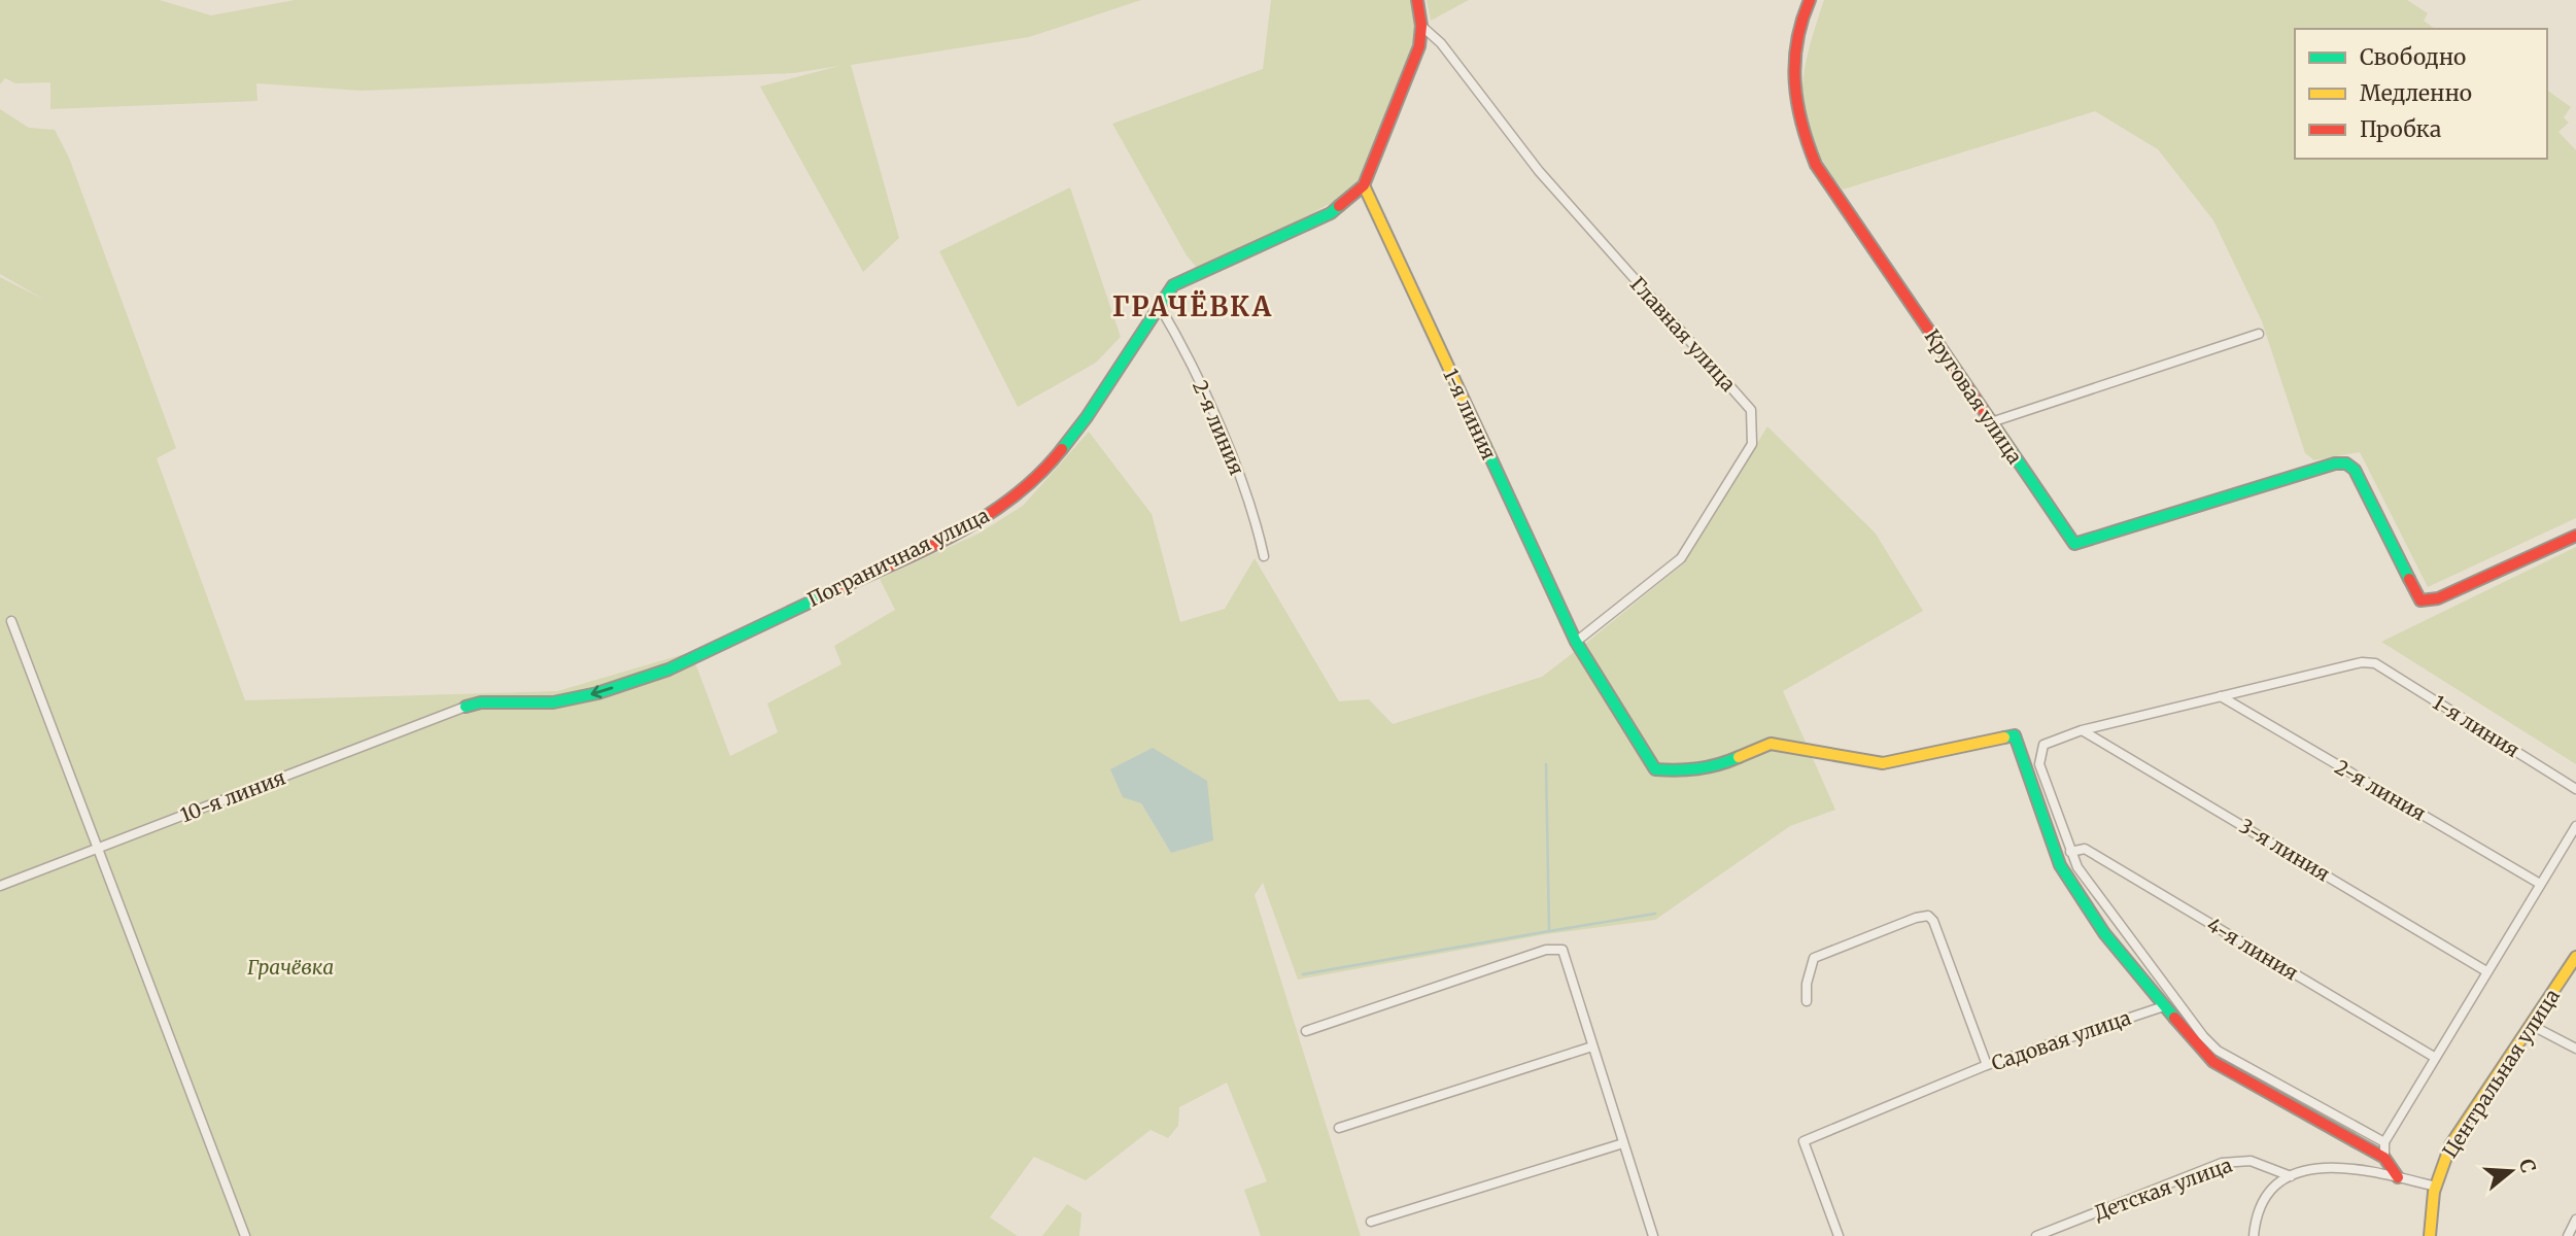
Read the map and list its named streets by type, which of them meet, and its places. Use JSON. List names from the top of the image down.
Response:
{
  "streets": {
    "street": [
      "Главная улица",
      "Круговая улица",
      "1-я линия",
      "2-я линия",
      "Пограничная улица",
      "10-я линия",
      "3-я линия",
      "4-я линия",
      "Садовая улица",
      "Центральная улица",
      "Детская улица"
    ]
  },
  "crossings": [
    ["Главная улица", "1-я линия"],
    ["Главная улица", "Пограничная улица"],
    ["1-я линия", "2-я линия"],
    ["1-я линия", "Пограничная улица"],
    ["1-я линия", "Садовая улица"],
    ["2-я линия", "Пограничная улица"],
    ["Пограничная улица", "10-я линия"]
  ],
  "one_way": ["Пограничная улица"],
  "districts": ["ГРАЧЁВКА"],
  "parks": ["Грачёвка"],
  "legend": ["Свободно", "Медленно", "Пробка"],
  "north": "right"
}
